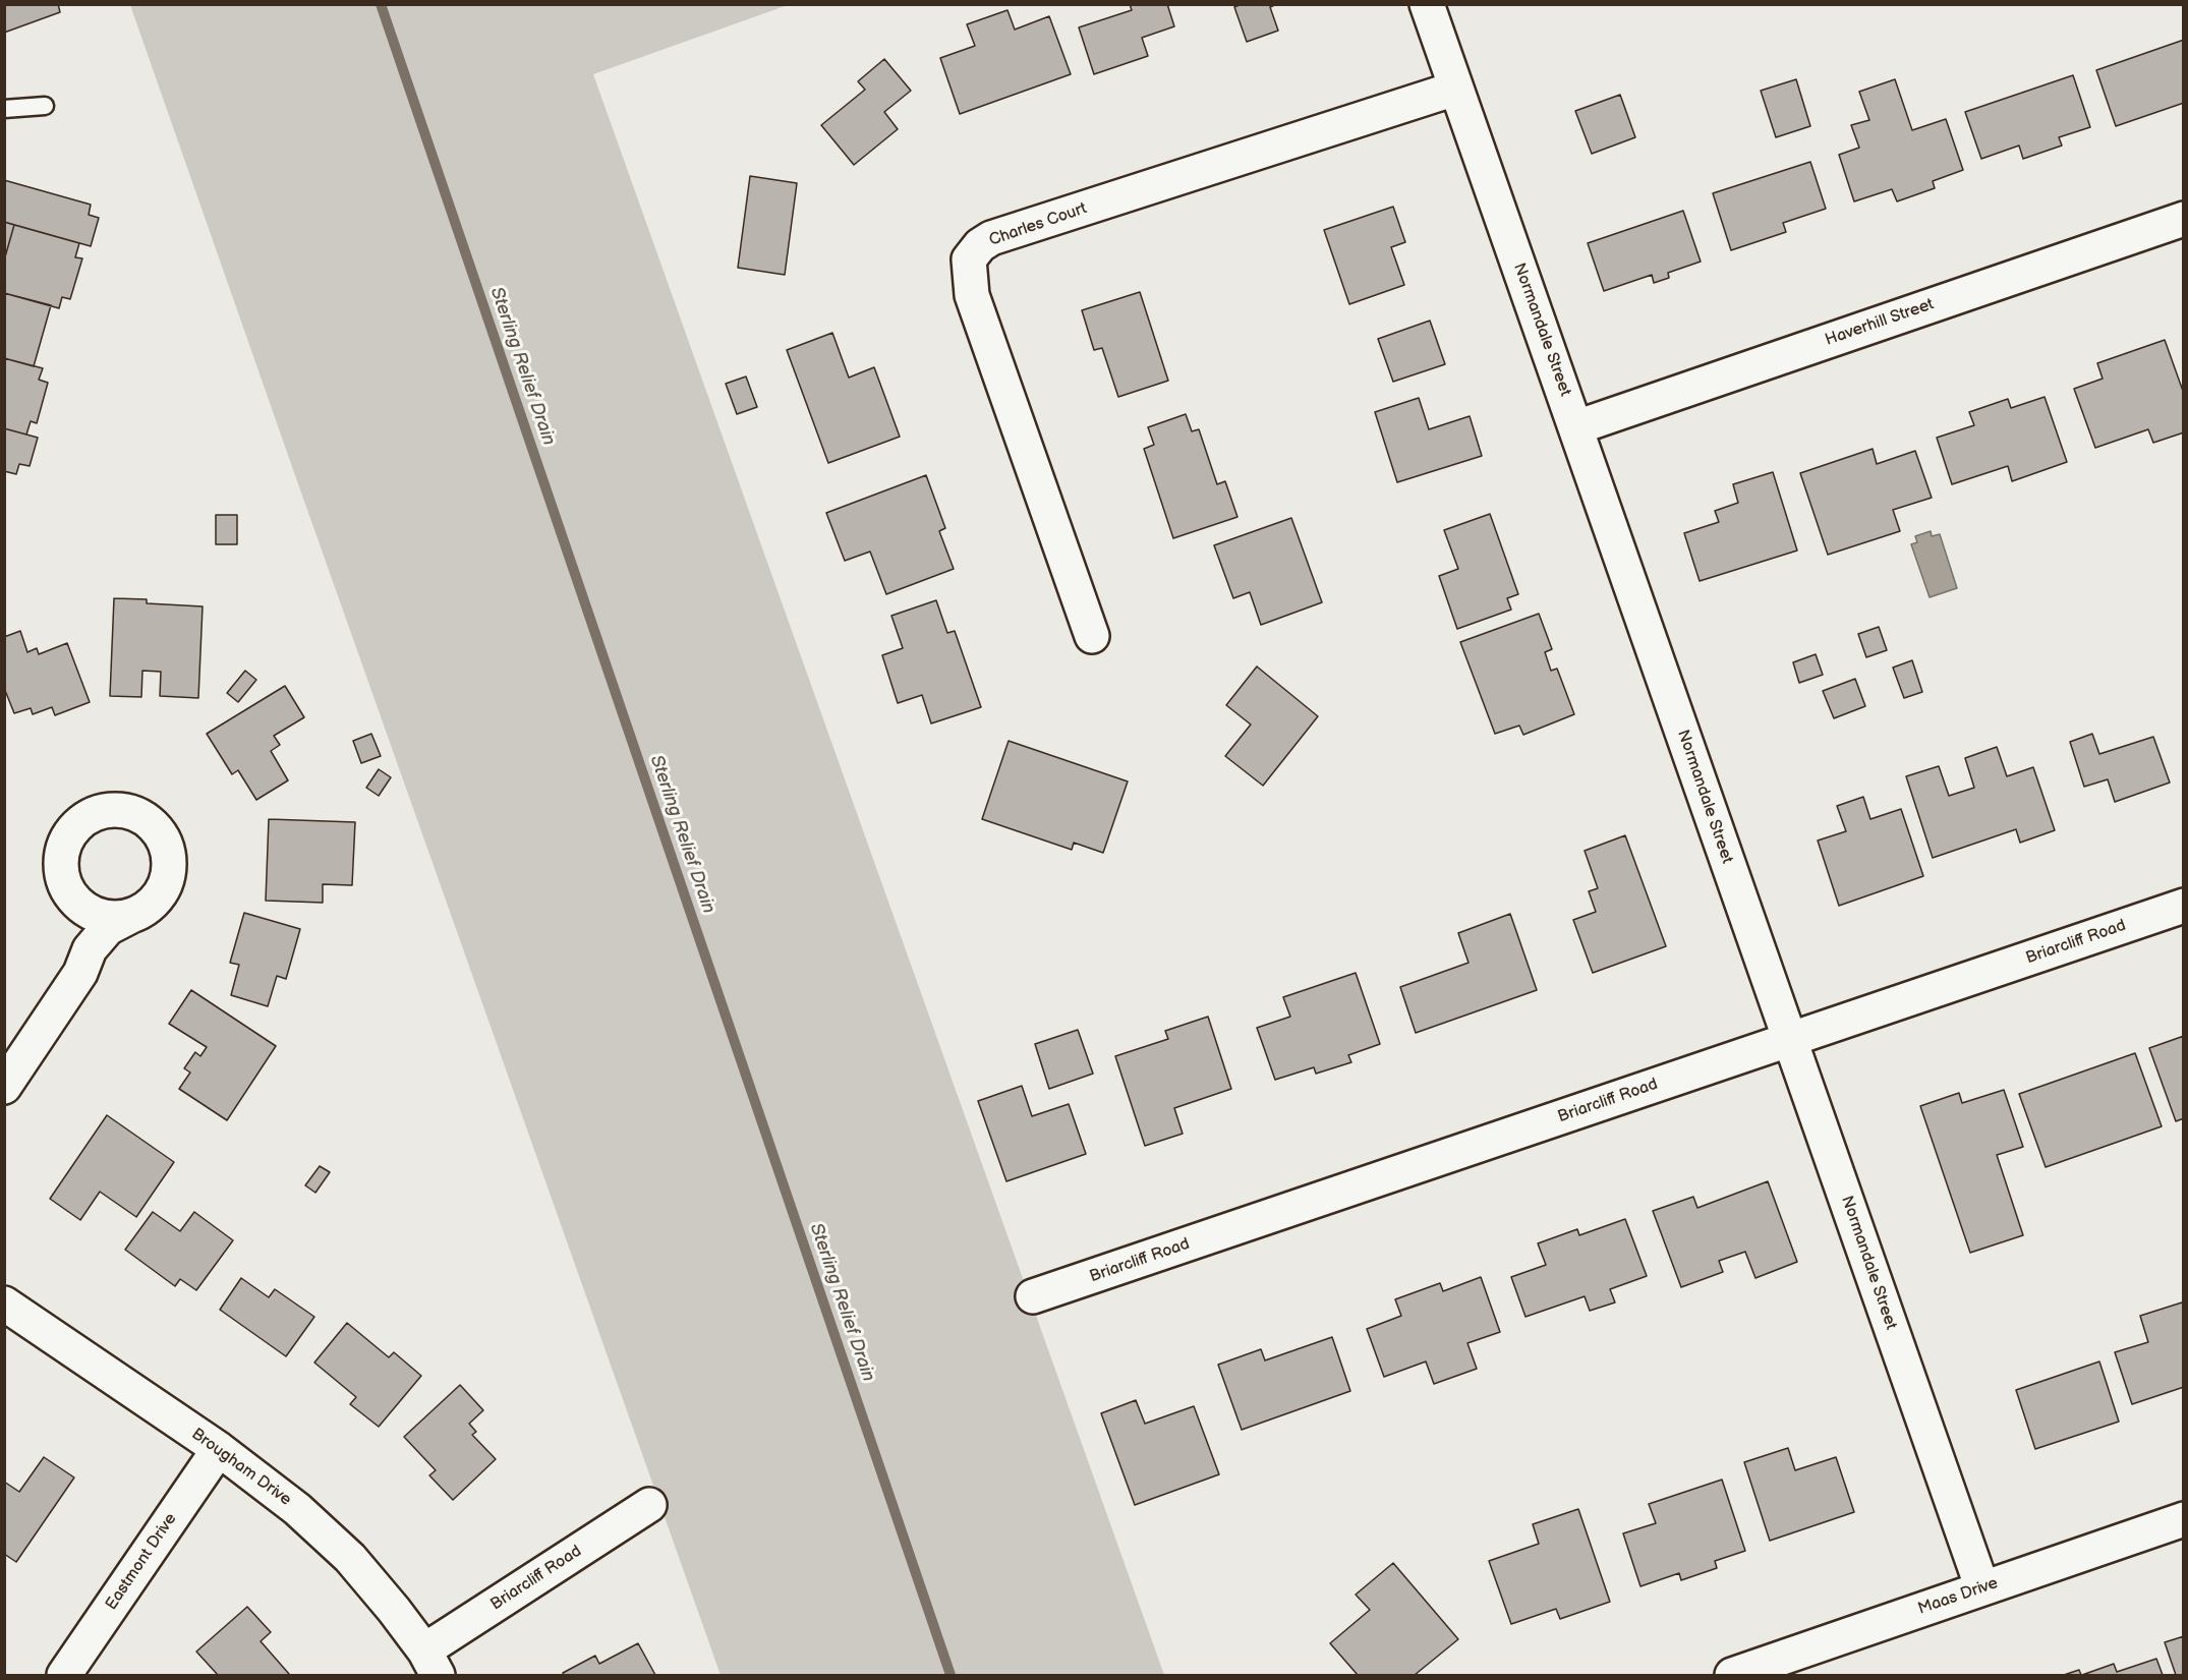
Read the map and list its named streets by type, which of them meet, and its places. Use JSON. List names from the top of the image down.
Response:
{
  "streets": {
    "street": [
      "Charles Court",
      "Haverhill Street",
      "Normandale Street",
      "Briarcliff Road",
      "Brougham Drive",
      "Eastmont Drive",
      "Maas Drive"
    ]
  },
  "crossings": [
    ["Charles Court", "Normandale Street"],
    ["Haverhill Street", "Normandale Street"],
    ["Normandale Street", "Briarcliff Road"],
    ["Normandale Street", "Maas Drive"],
    ["Briarcliff Road", "Brougham Drive"],
    ["Brougham Drive", "Eastmont Drive"]
  ],
  "water": ["Sterling Relief Drain"]
}
